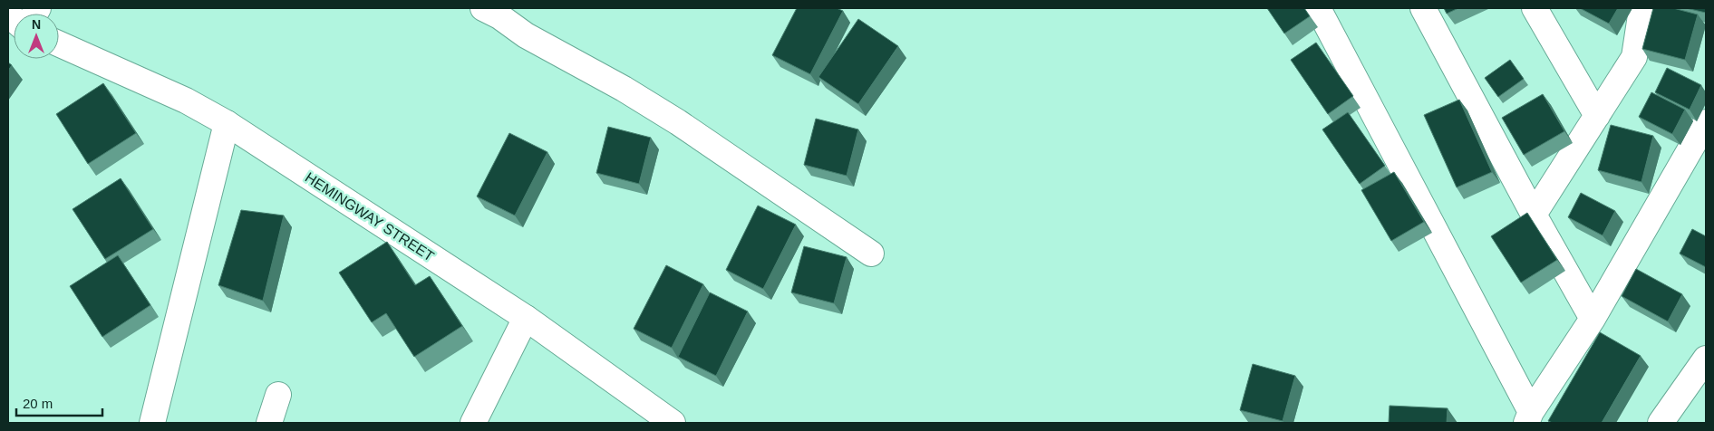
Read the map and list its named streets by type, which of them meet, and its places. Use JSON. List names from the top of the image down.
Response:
{
  "streets": {
    "street": ["HEMINGWAY STREET"]
  },
  "scale_bar": "20 m",
  "north": "top"
}
